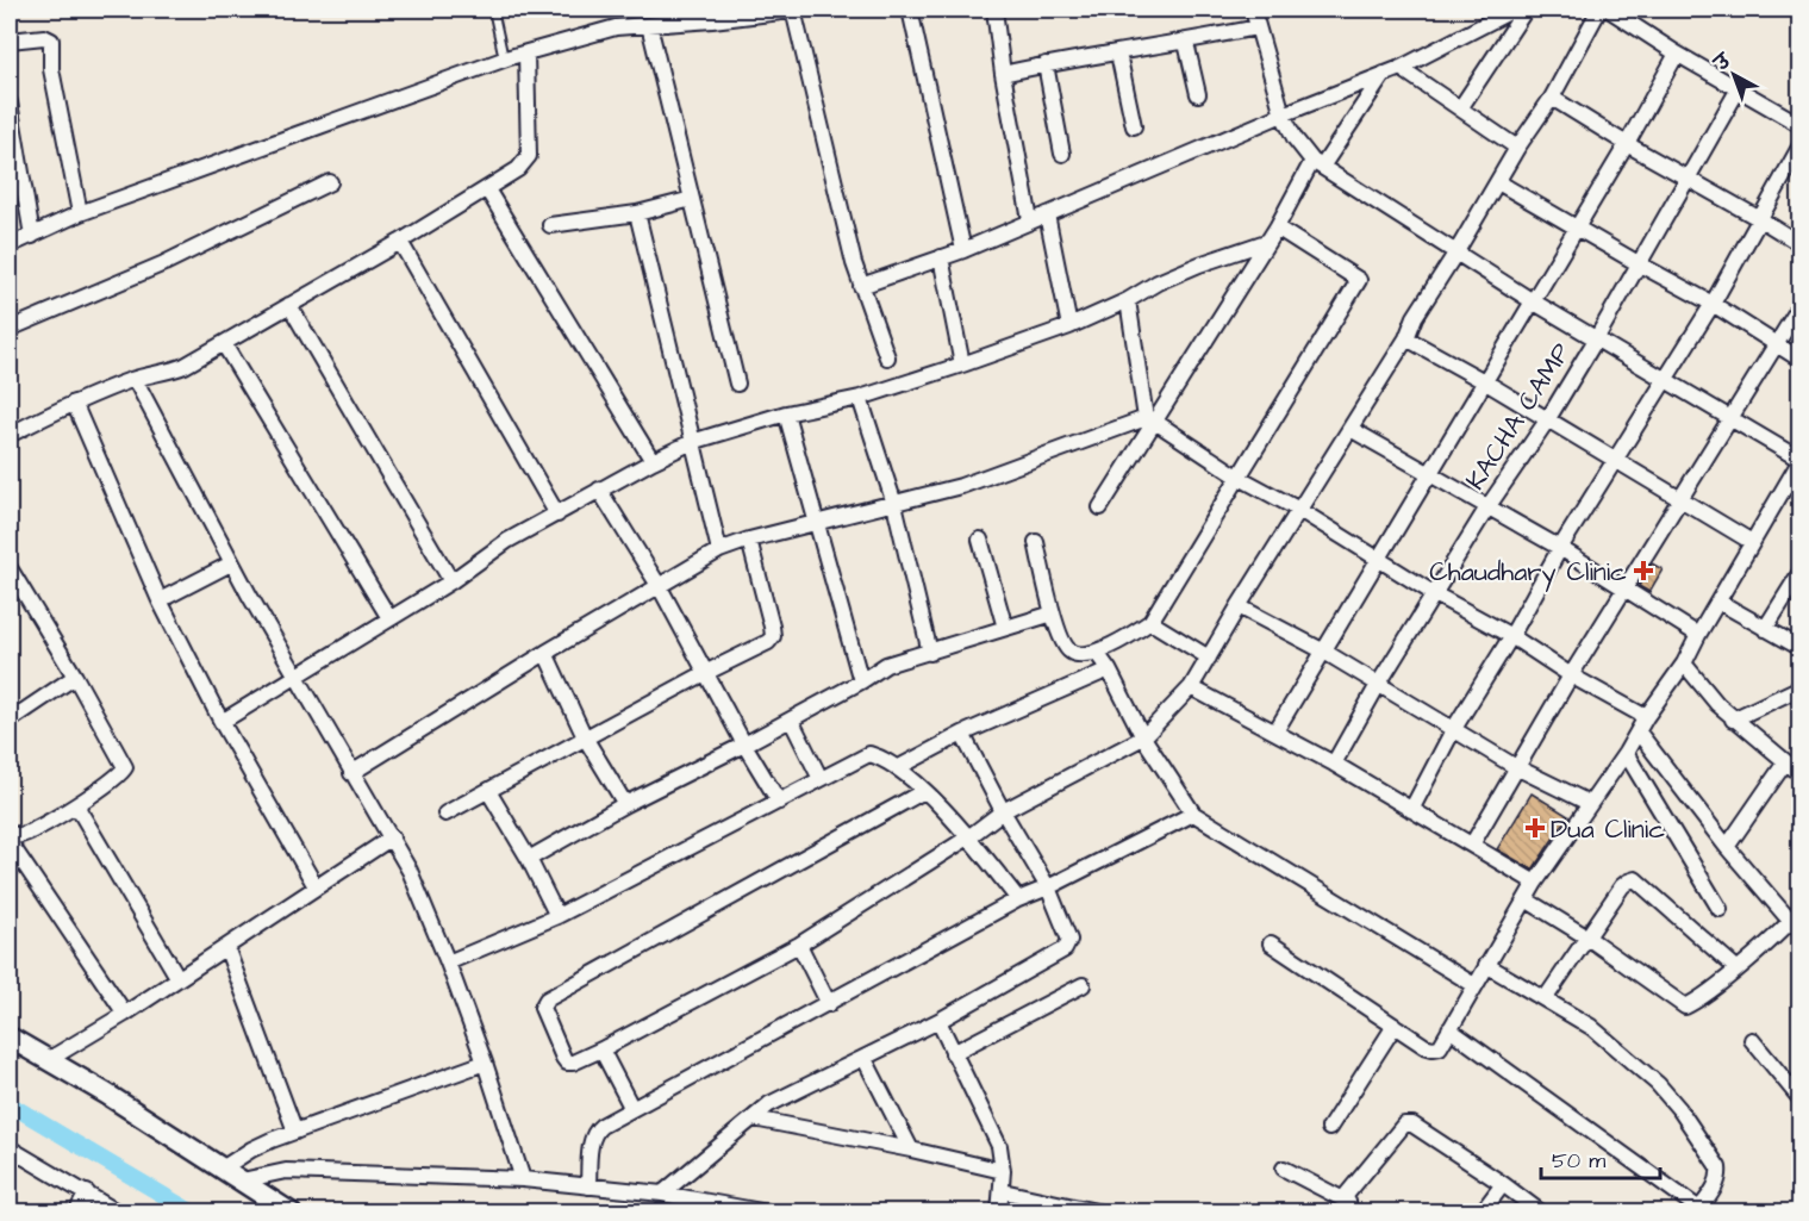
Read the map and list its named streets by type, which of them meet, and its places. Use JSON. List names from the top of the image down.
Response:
{
  "streets": {
    "street": ["KACHA CAMP"]
  },
  "places": {
    "health": ["Chaudhary Clinic", "Dua Clinic"]
  },
  "scale_bar": "50 m",
  "north": "top left"
}
